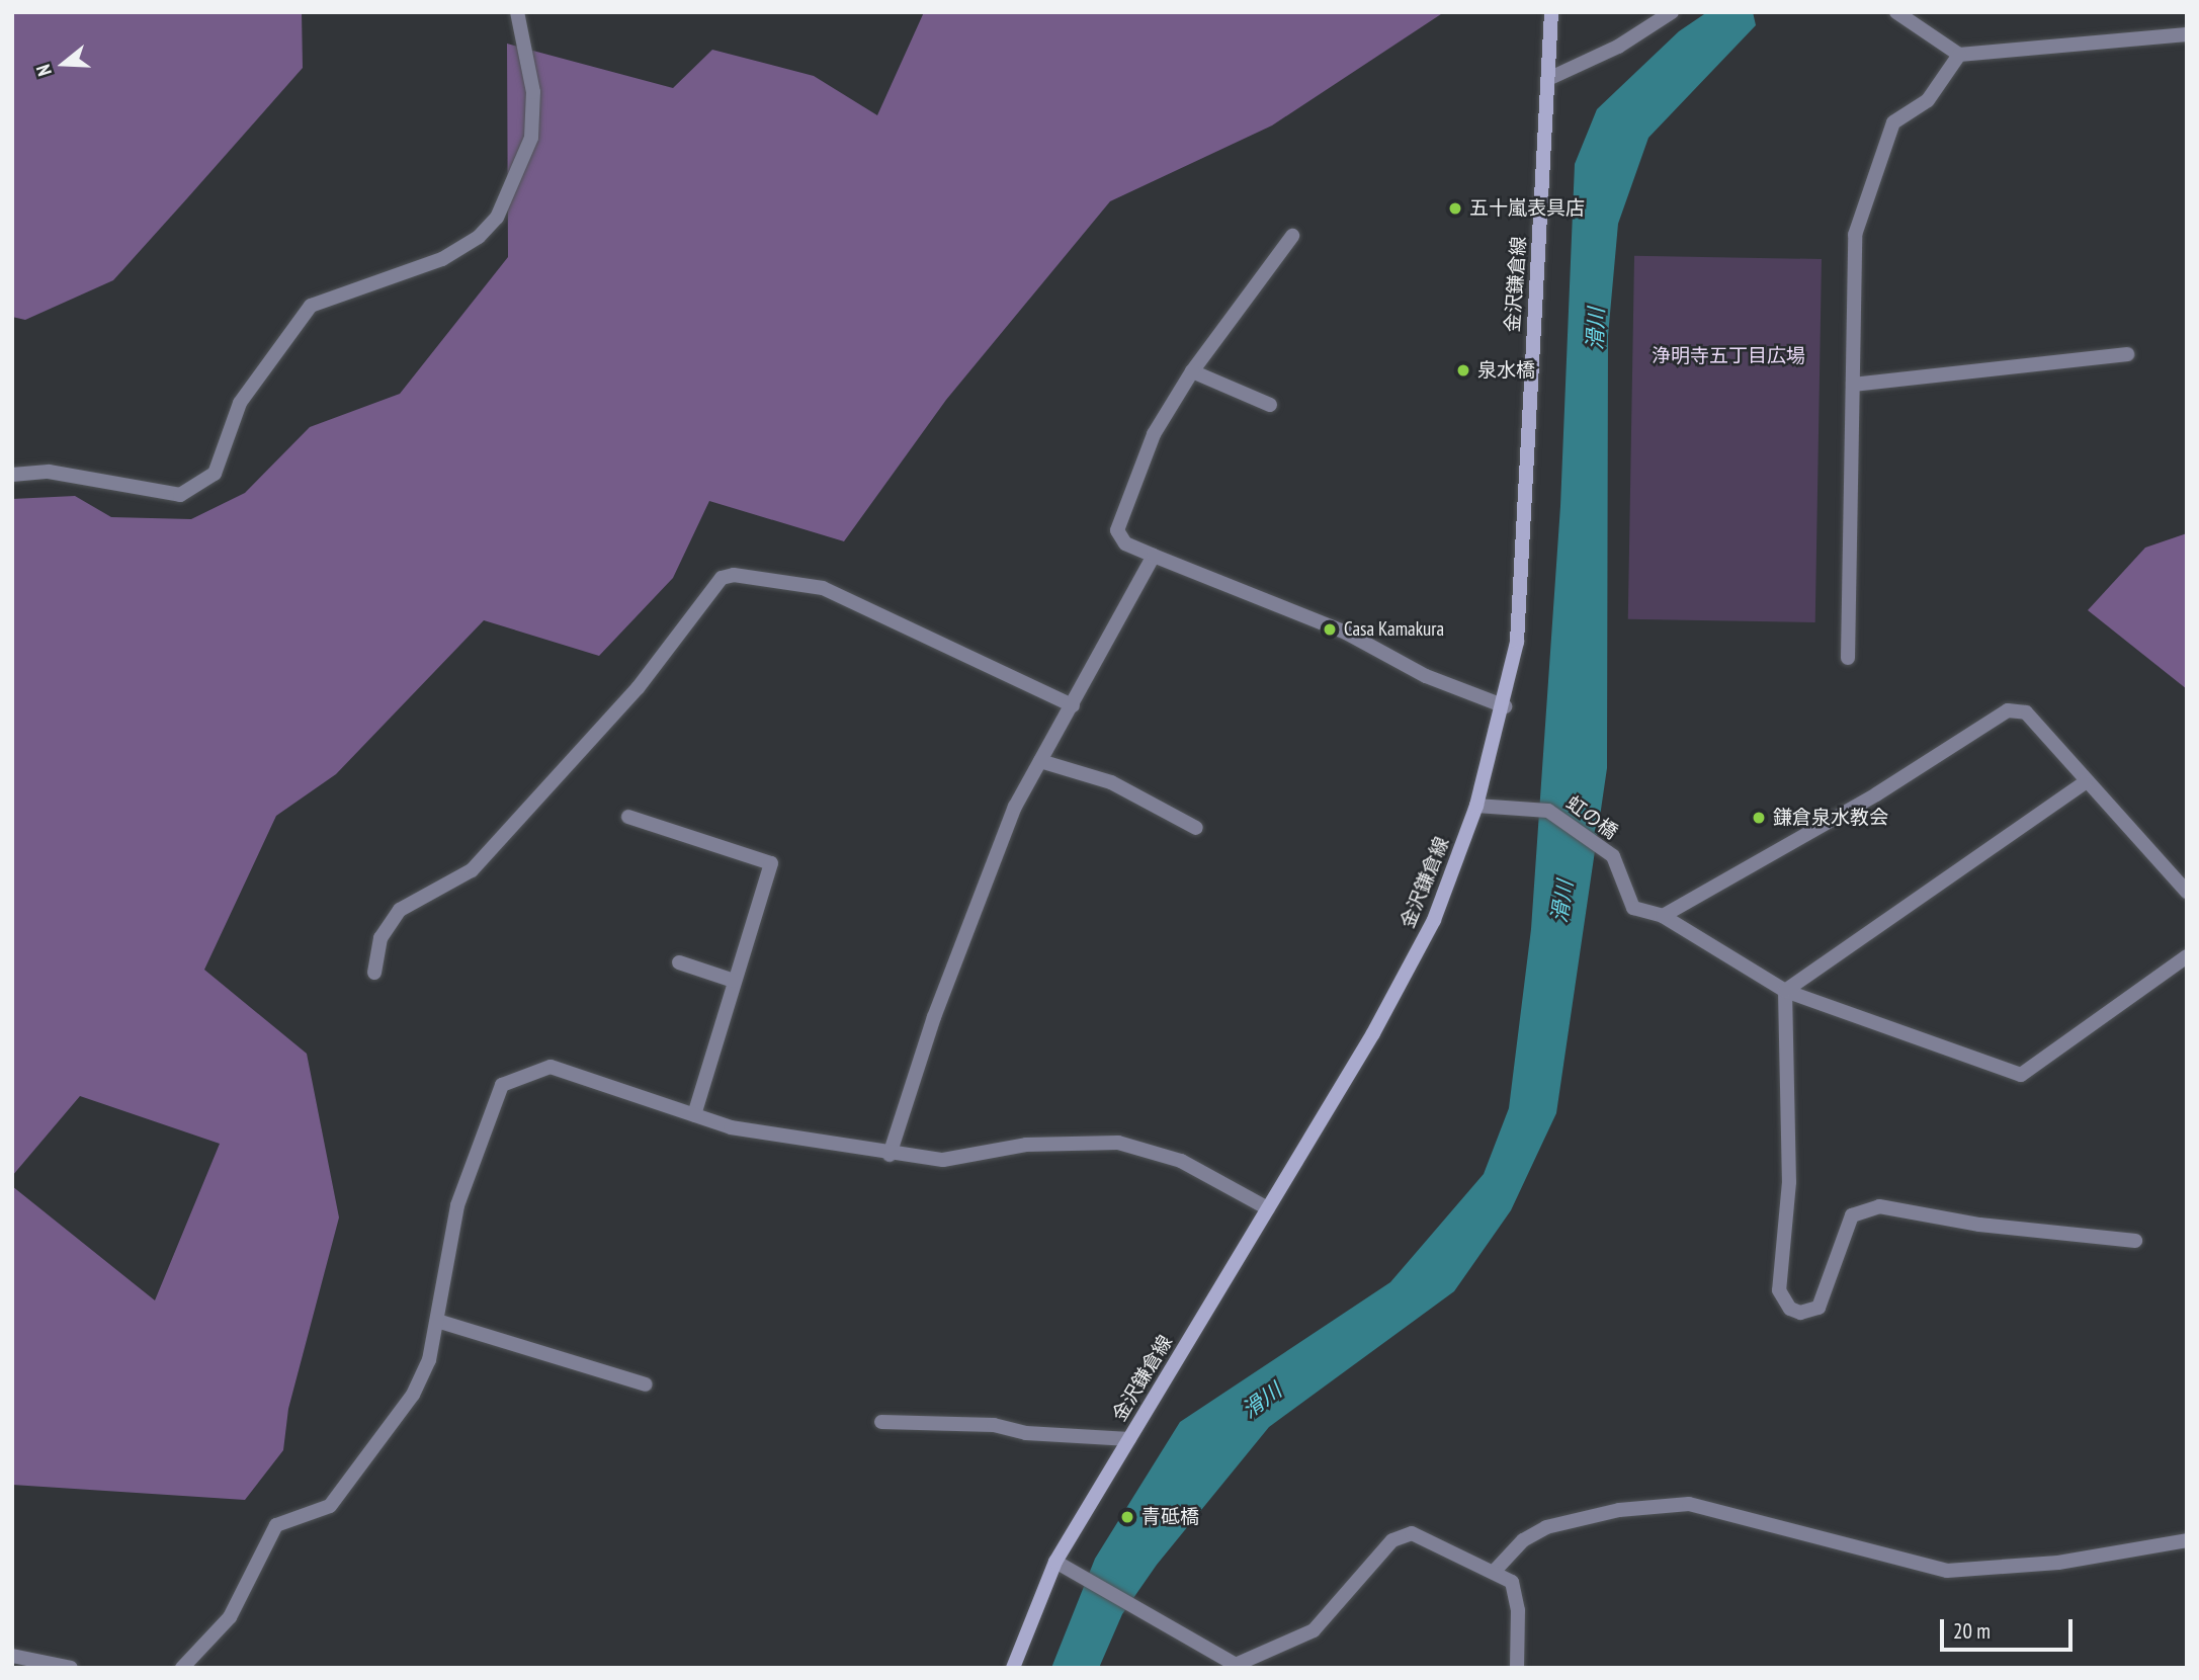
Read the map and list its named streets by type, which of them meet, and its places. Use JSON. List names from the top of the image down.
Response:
{
  "streets": {
    "main road": ["金沢鎌倉線"],
    "street": ["虹の橋"]
  },
  "crossings": [
    ["金沢鎌倉線", "虹の橋"]
  ],
  "water": ["滑川"],
  "parks": ["浄明寺五丁目広場"],
  "places": [
    "五十嵐表具店",
    "泉水橋",
    "Casa Kamakura",
    "鎌倉泉水教会",
    "青砥橋"
  ],
  "scale_bar": "20 m",
  "north": "left"
}
